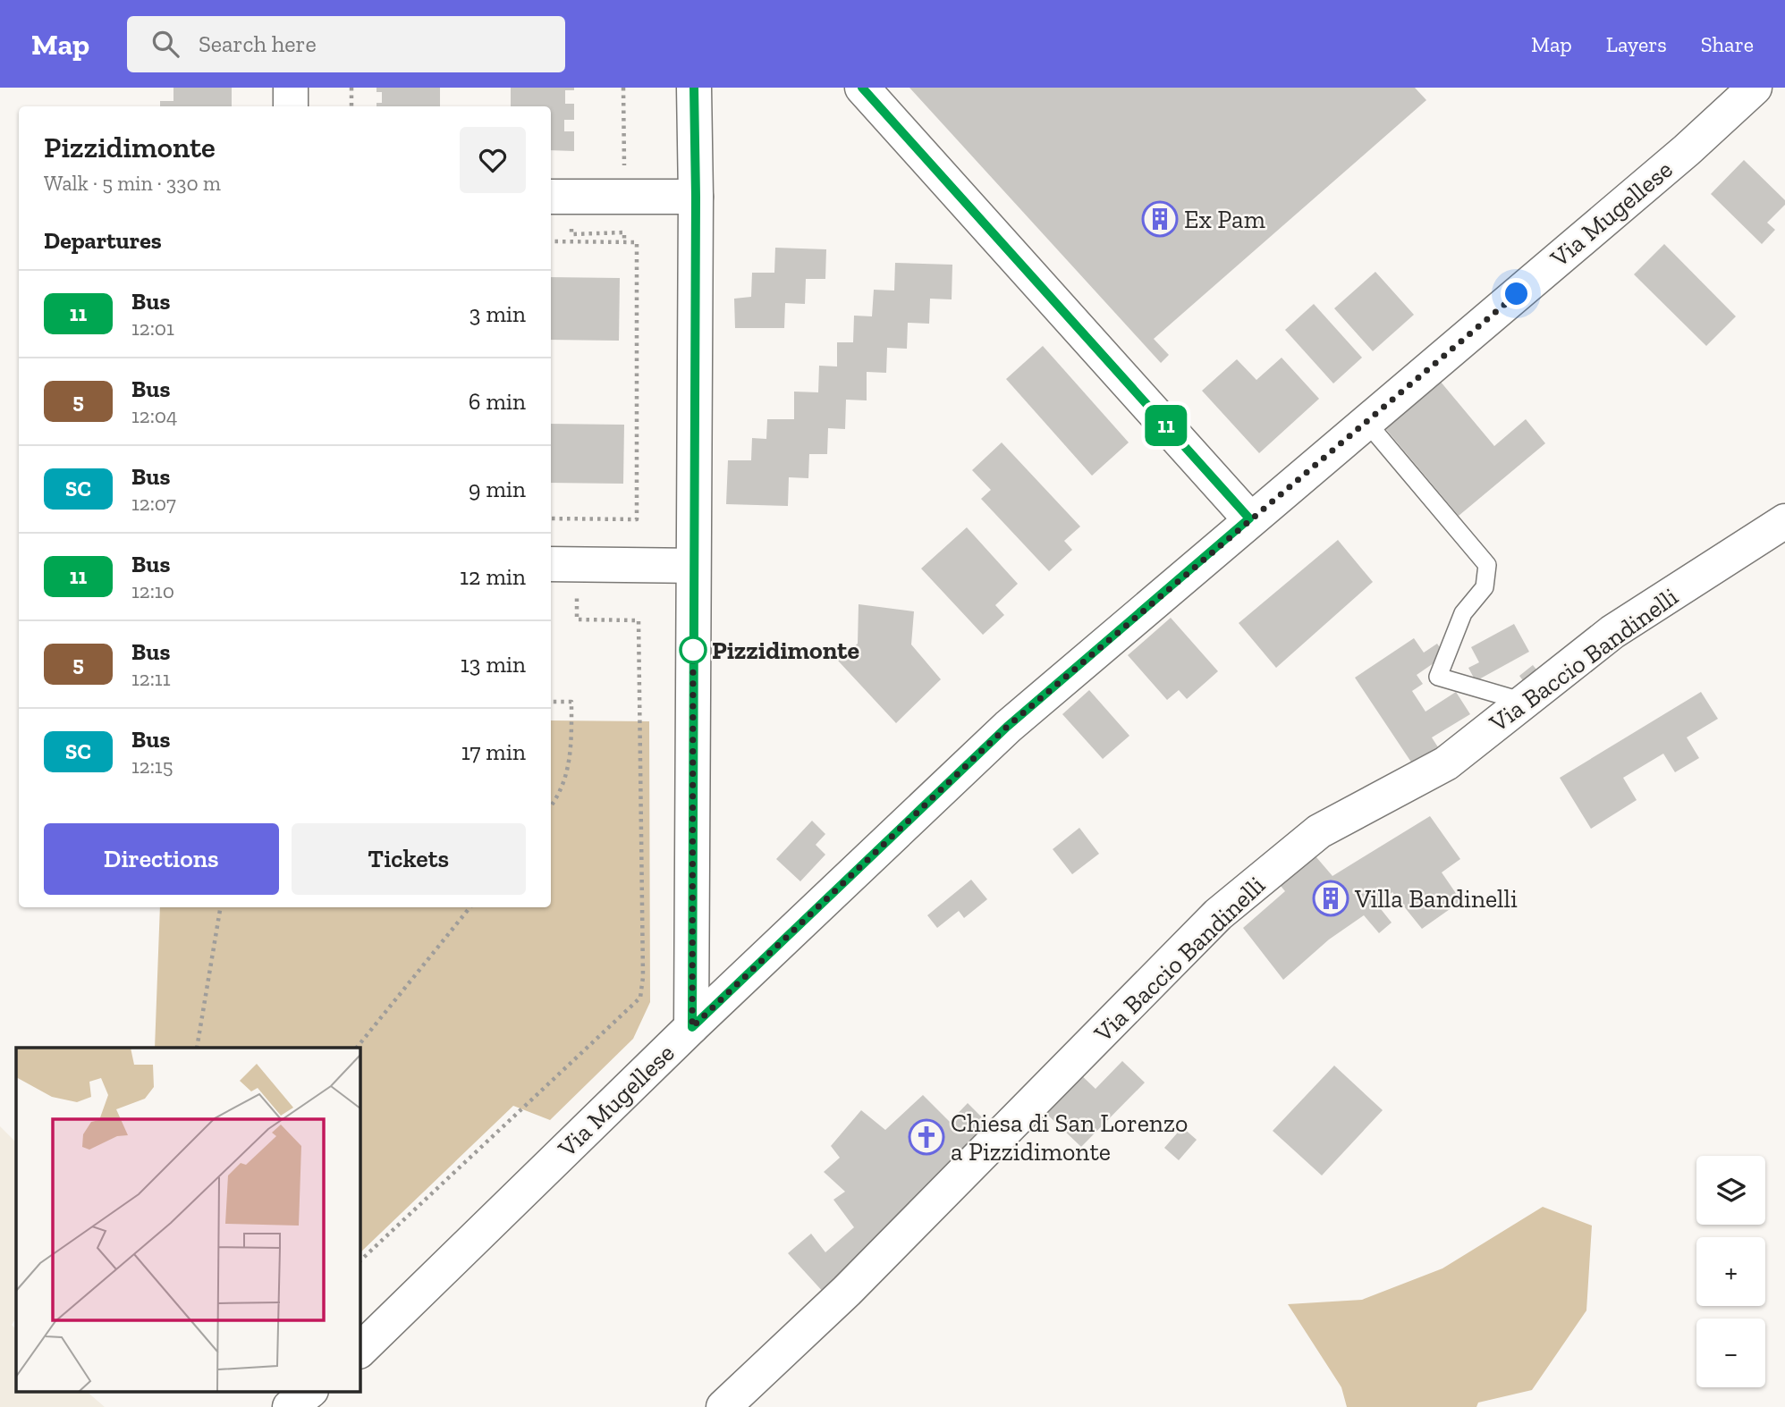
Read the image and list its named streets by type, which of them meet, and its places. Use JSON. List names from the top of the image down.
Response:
{
  "streets": {
    "street": ["Via Mugellese", "Via Baccio Bandinelli"]
  },
  "places": {
    "building": ["Ex Pam", "Villa Bandinelli"],
    "other": ["Pizzidimonte"],
    "church": ["Chiesa di San Lorenzo a Pizzidimonte"]
  },
  "lines": ["bus line 11"],
  "page": {
    "header": "Map",
    "search": "Search here",
    "nav": ["Map", "Layers", "Share"],
    "on_map": "11",
    "heading": [
      ["Pizzidimonte", "Walk · 5 min · 330 m"],
      "Departures"
    ],
    "list": [
      {
        "mark": "11",
        "name": "Bus",
        "note": "12:01",
        "value": "3 min"
      },
      {
        "mark": "5",
        "name": "Bus",
        "note": "12:04",
        "value": "6 min"
      },
      {
        "mark": "SC",
        "name": "Bus",
        "note": "12:07",
        "value": "9 min"
      },
      {
        "mark": "11",
        "name": "Bus",
        "note": "12:10",
        "value": "12 min"
      },
      {
        "mark": "5",
        "name": "Bus",
        "note": "12:11",
        "value": "13 min"
      },
      {
        "mark": "SC",
        "name": "Bus",
        "note": "12:15",
        "value": "17 min"
      }
    ],
    "buttons": ["Directions", "Tickets"],
    "map_buttons": ["+", "−"]
  }
}
